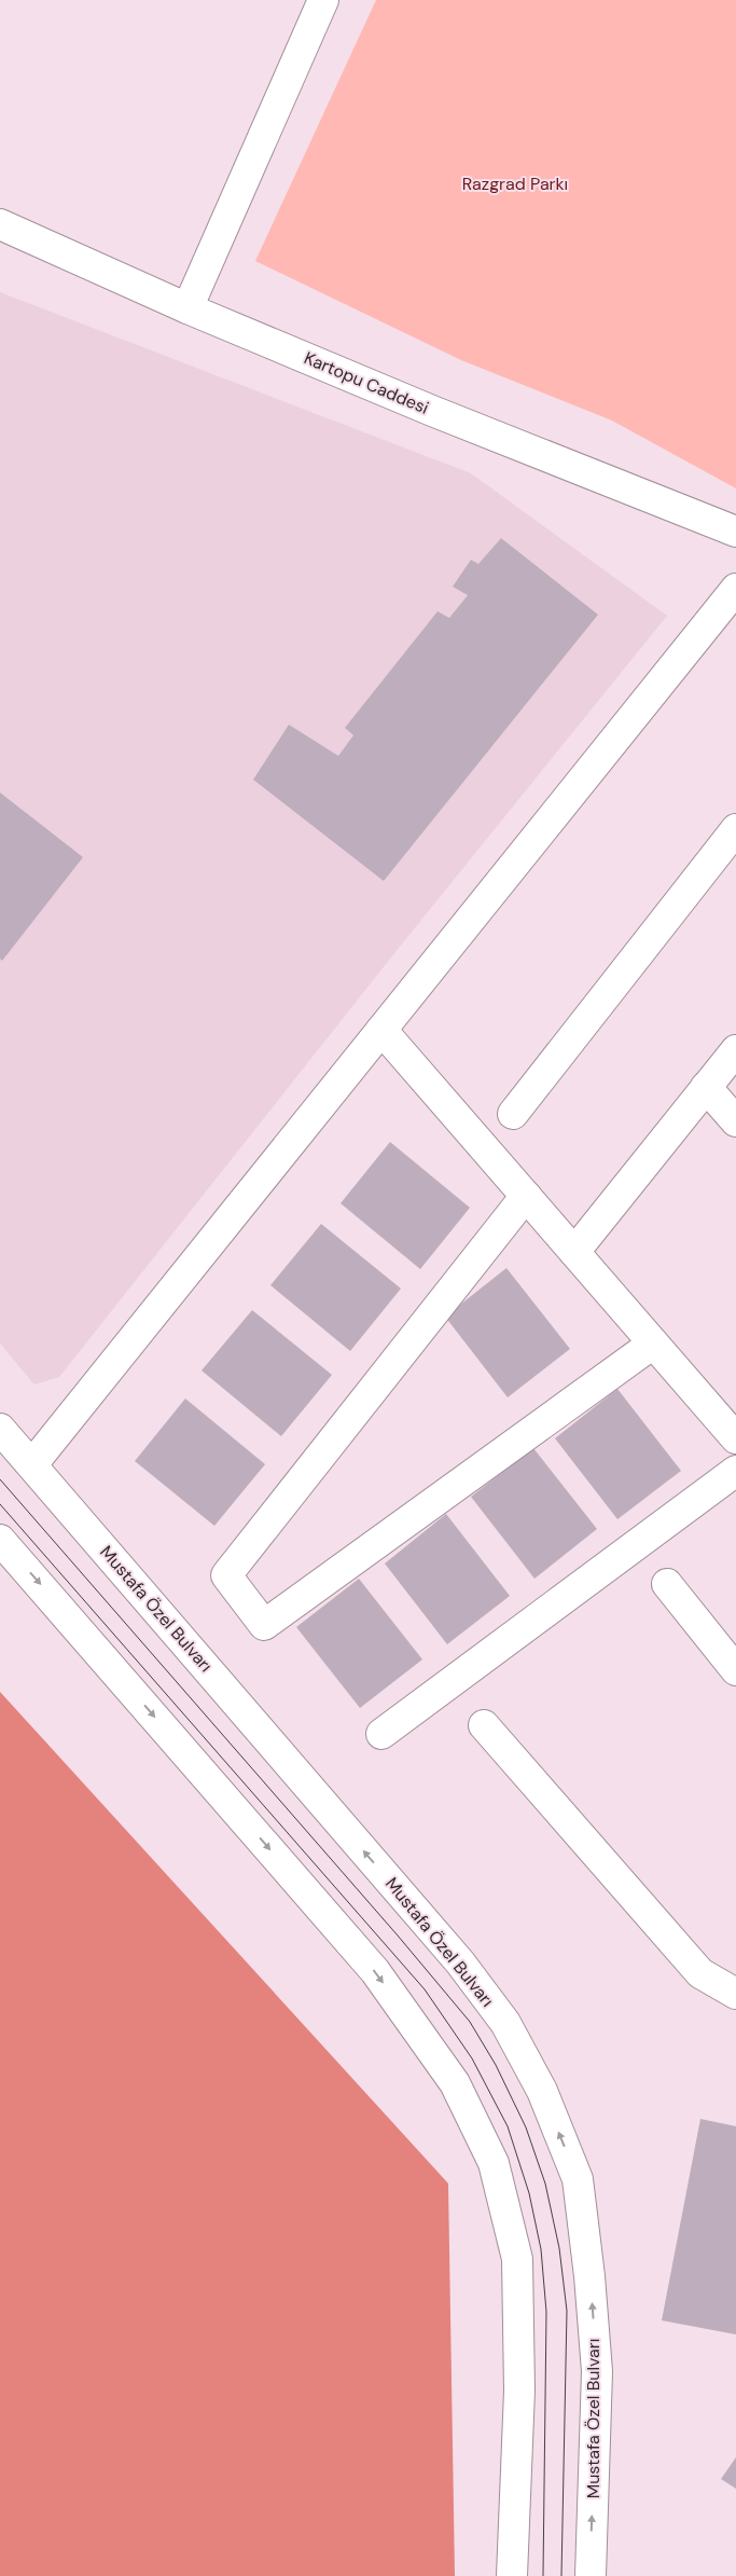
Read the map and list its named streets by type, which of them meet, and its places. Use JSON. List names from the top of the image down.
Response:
{
  "streets": {
    "main road": ["Kartopu Caddesi", "Mustafa Özel Bulvarı"]
  },
  "parks": ["Razgrad Parkı"]
}
